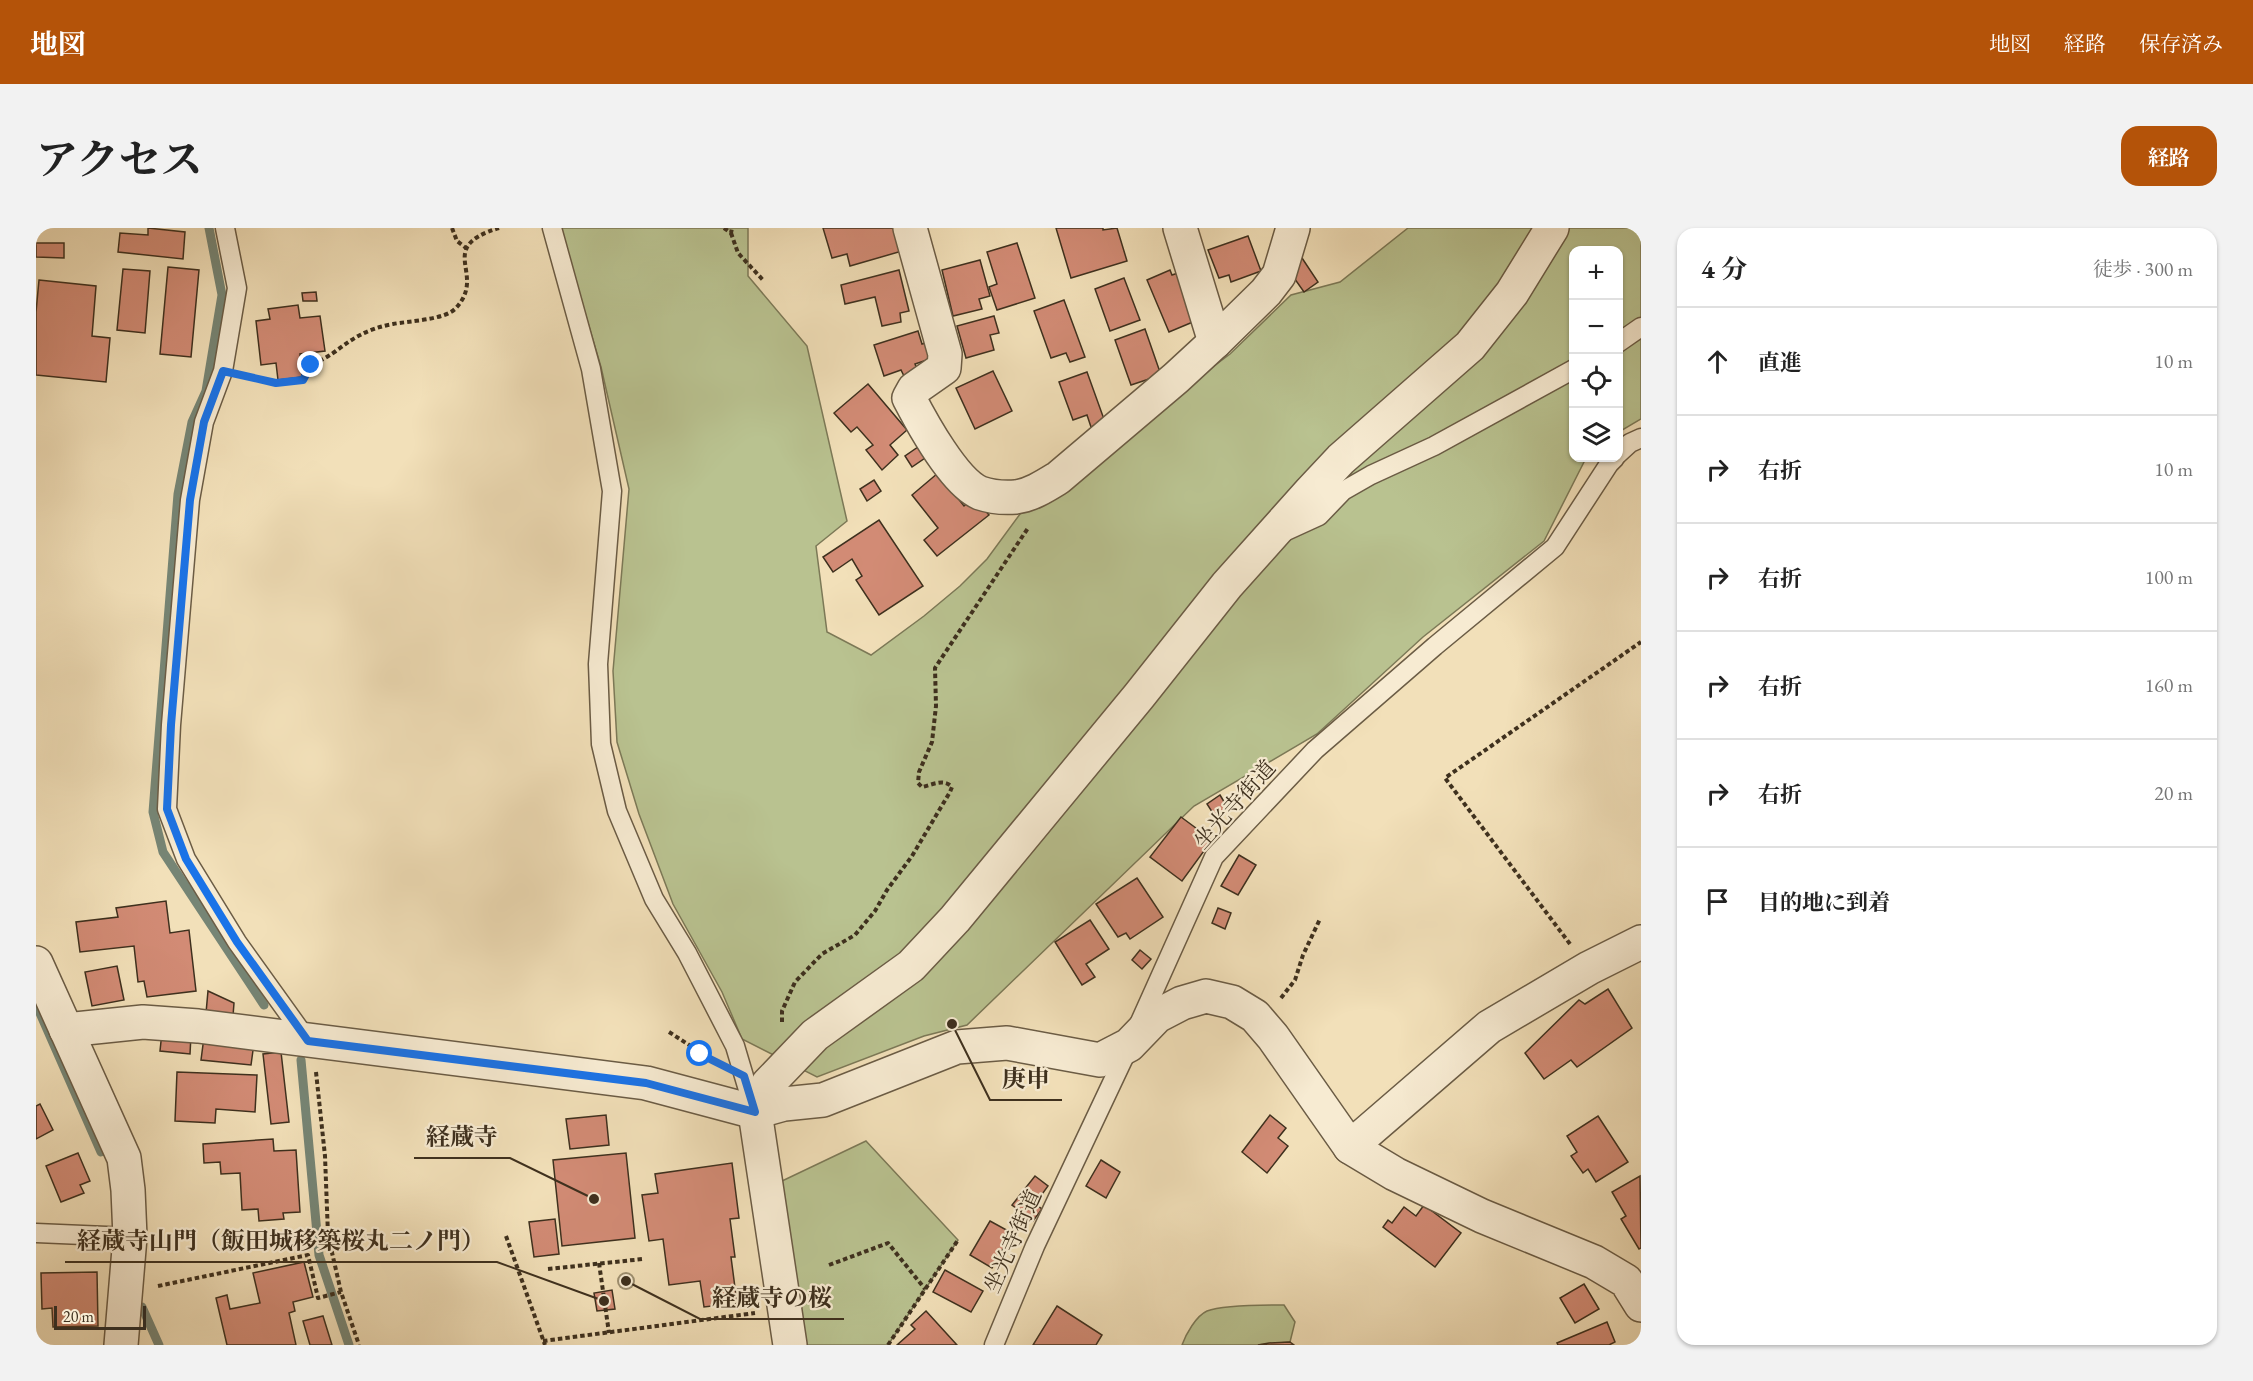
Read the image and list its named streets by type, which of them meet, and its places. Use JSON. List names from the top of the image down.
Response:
{
  "streets": {
    "lane": ["坐光寺街道"]
  },
  "places": [
    "庚申",
    "経蔵寺",
    "経蔵寺の桜",
    "経蔵寺山門（飯田城移築桜丸二ノ門）"
  ],
  "scale_bar": "20 m",
  "page": {
    "header": "地図",
    "nav": ["地図", "経路", "保存済み"],
    "title": "アクセス",
    "buttons": "経路",
    "heading": ["4 分", "徒歩 · 300 m"],
    "map_buttons": ["+", "−"],
    "list": [
      ["直進", "10 m"],
      ["右折", "10 m"],
      ["右折", "100 m"],
      ["右折", "160 m"],
      ["右折", "20 m"],
      "目的地に到着"
    ],
    "scale": "20 m"
  }
}
